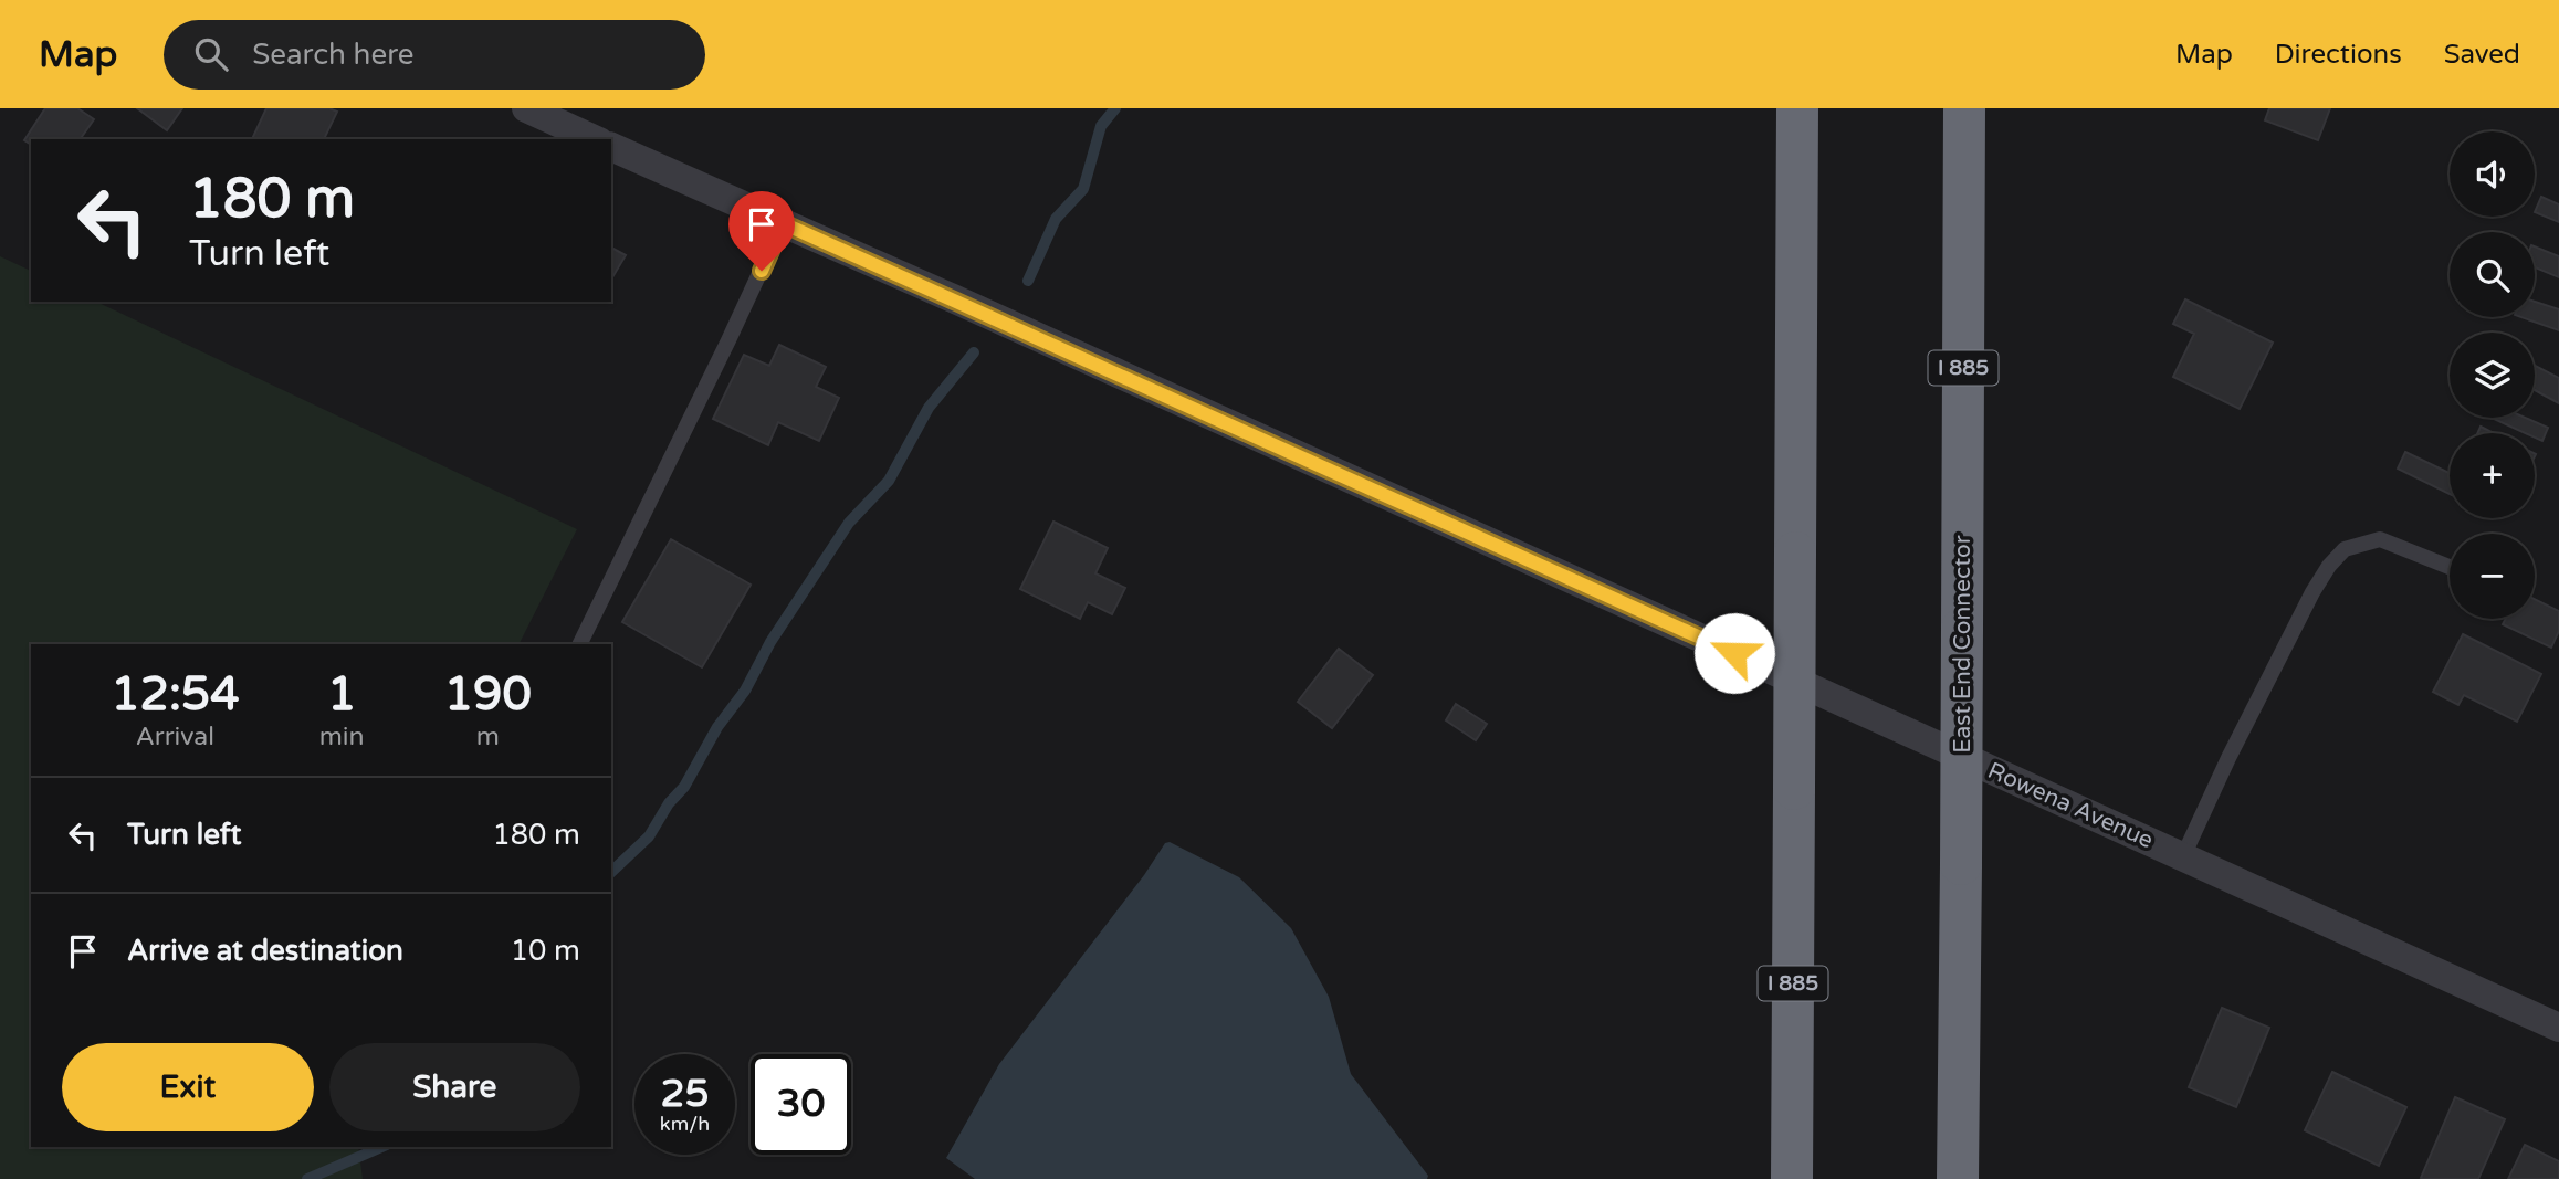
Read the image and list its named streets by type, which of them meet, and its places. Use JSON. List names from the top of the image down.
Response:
{
  "streets": {
    "highway": ["I 885", "East End Connector"],
    "street": ["Rowena Avenue"]
  },
  "page": {
    "header": "Map",
    "search": "Search here",
    "nav": ["Map", "Directions", "Saved"],
    "map_buttons": ["+", "−"],
    "turn": ["180 m", "Turn left"],
    "eta": [
      "12:54",
      "Arrival",
      "1",
      "min",
      "190",
      "m"
    ],
    "list": [
      {
        "name": "Turn left",
        "value": "180 m"
      },
      {
        "name": "Arrive at destination",
        "value": "10 m"
      }
    ],
    "buttons": ["Exit", "Share"],
    "speed": "25 km/h",
    "limit": "30"
  }
}
